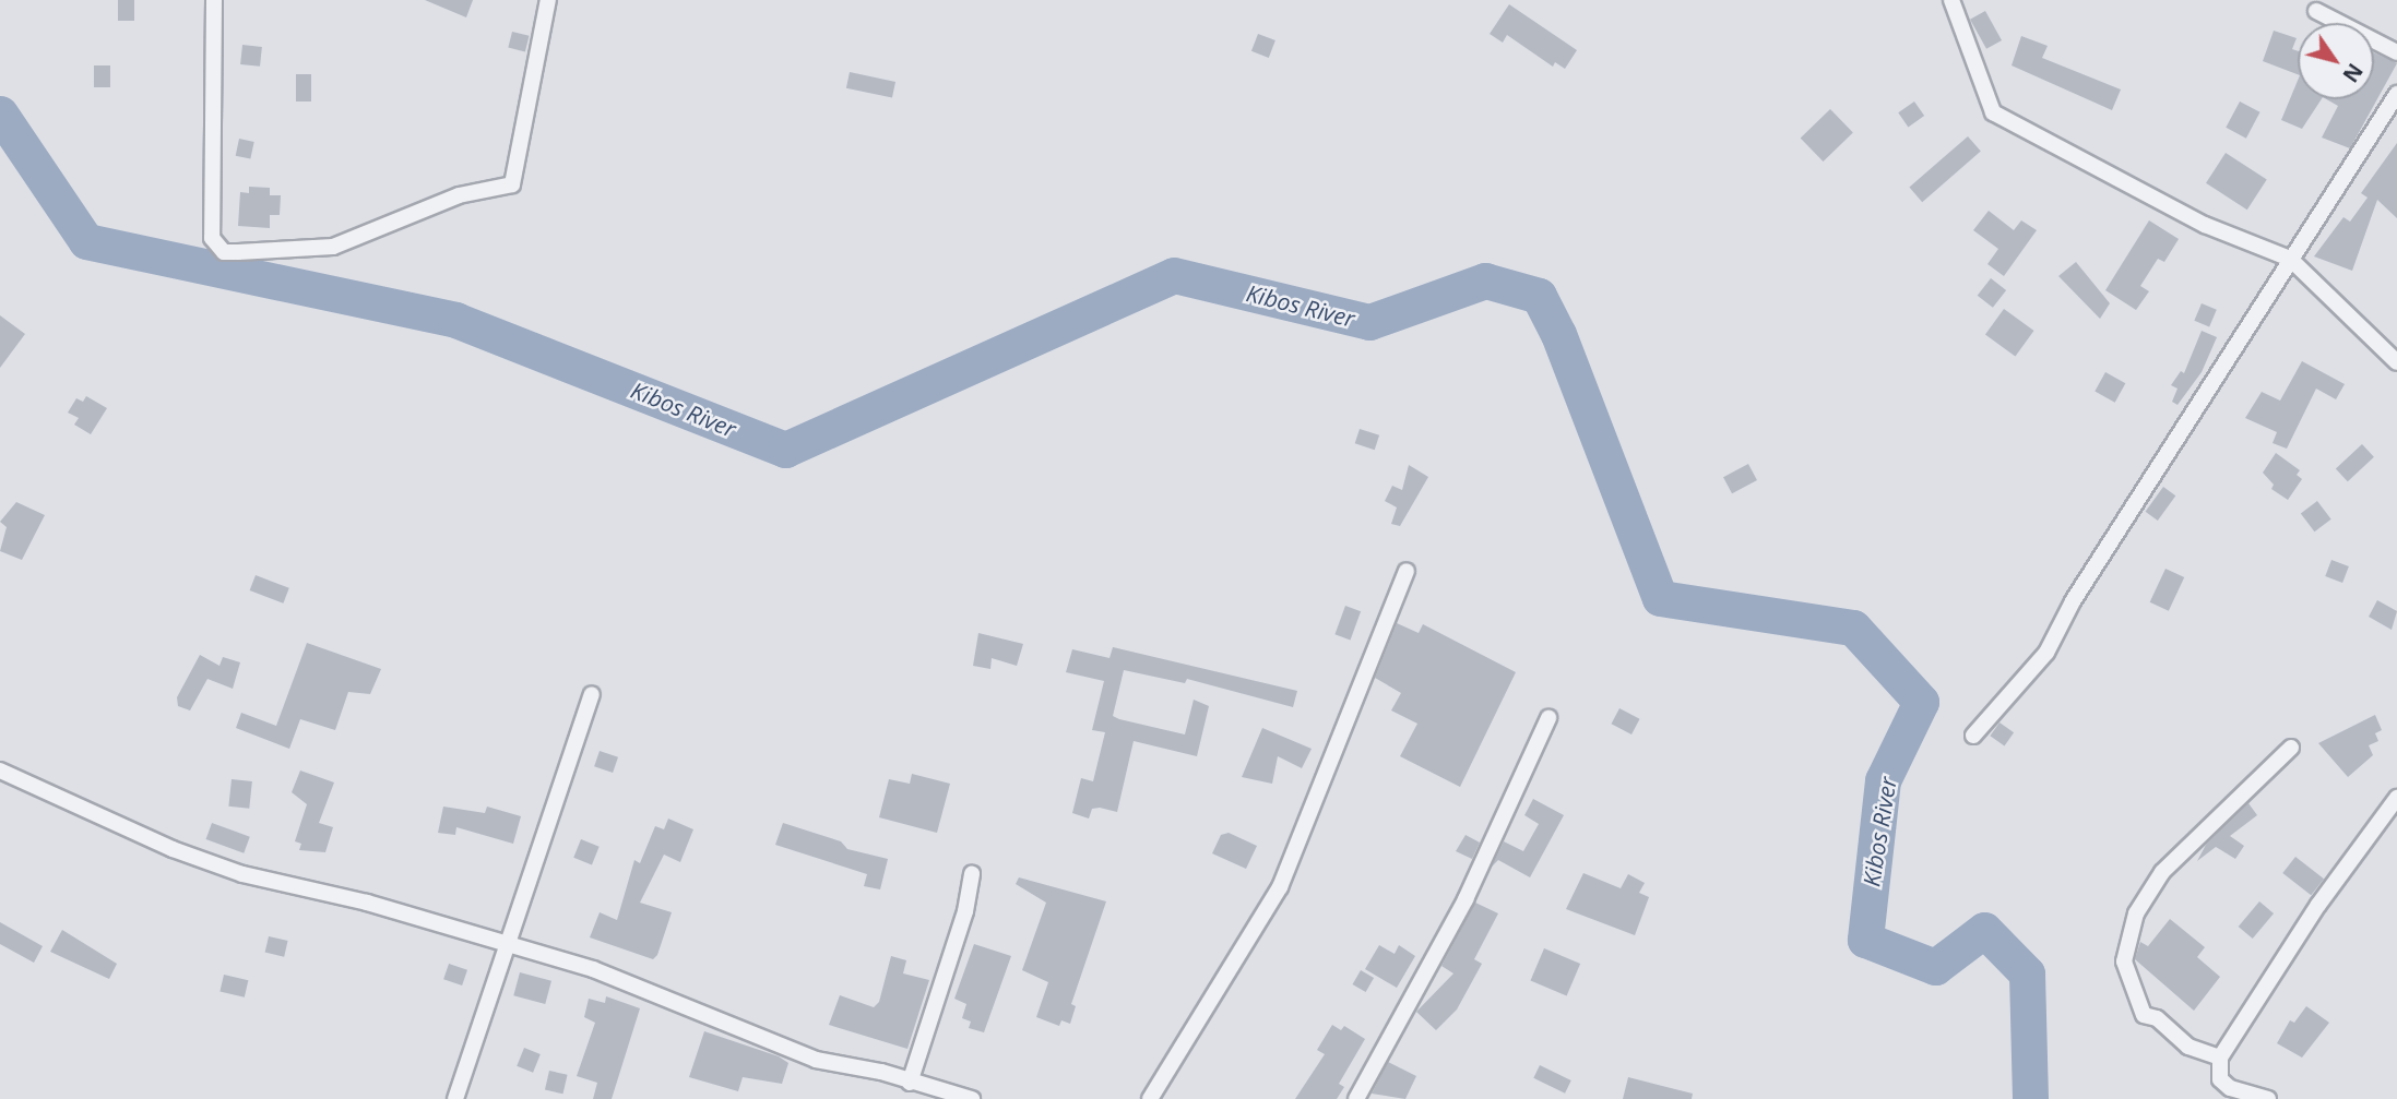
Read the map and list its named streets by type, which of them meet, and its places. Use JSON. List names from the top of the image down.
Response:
{
  "water": ["Kibos River"],
  "north": "bottom right"
}
